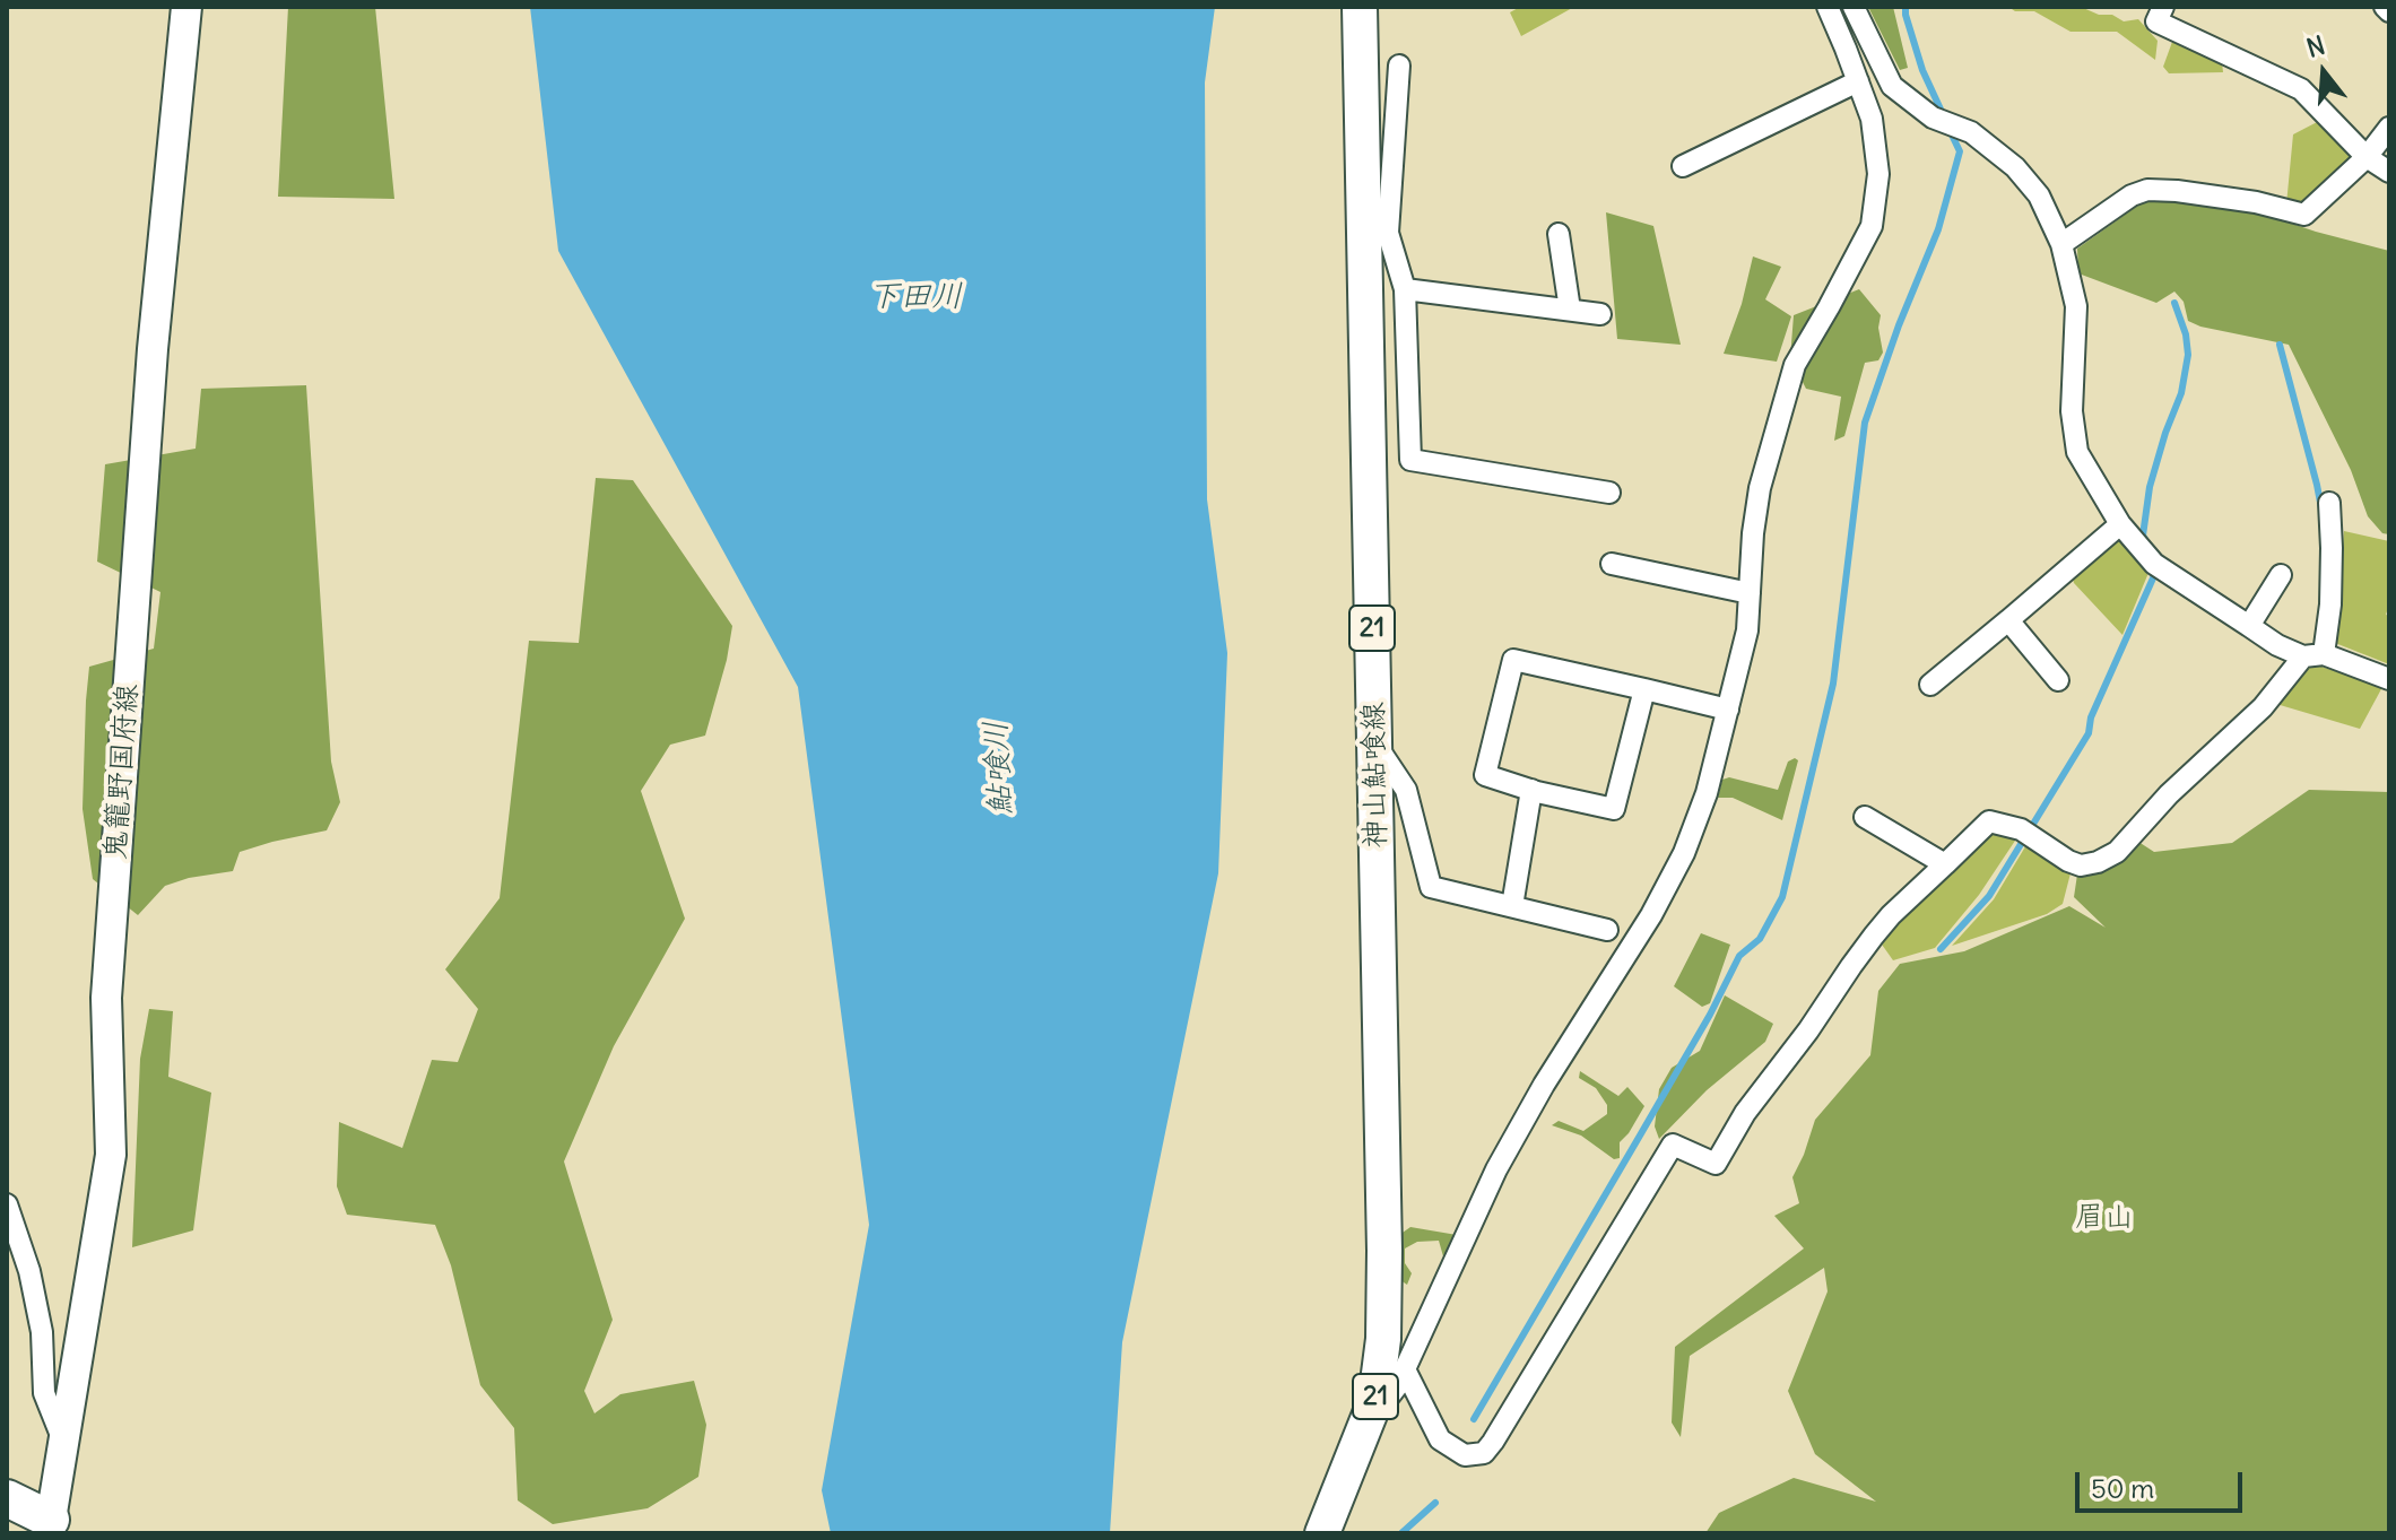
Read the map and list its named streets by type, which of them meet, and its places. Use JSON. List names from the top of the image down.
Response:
{
  "streets": {
    "main road": ["21", "鬼籠野国府線", "神山鮎喰線"]
  },
  "water": ["下田川", "鮎喰川"],
  "parks": ["眉山"],
  "scale_bar": "50 m",
  "north": "top"
}
